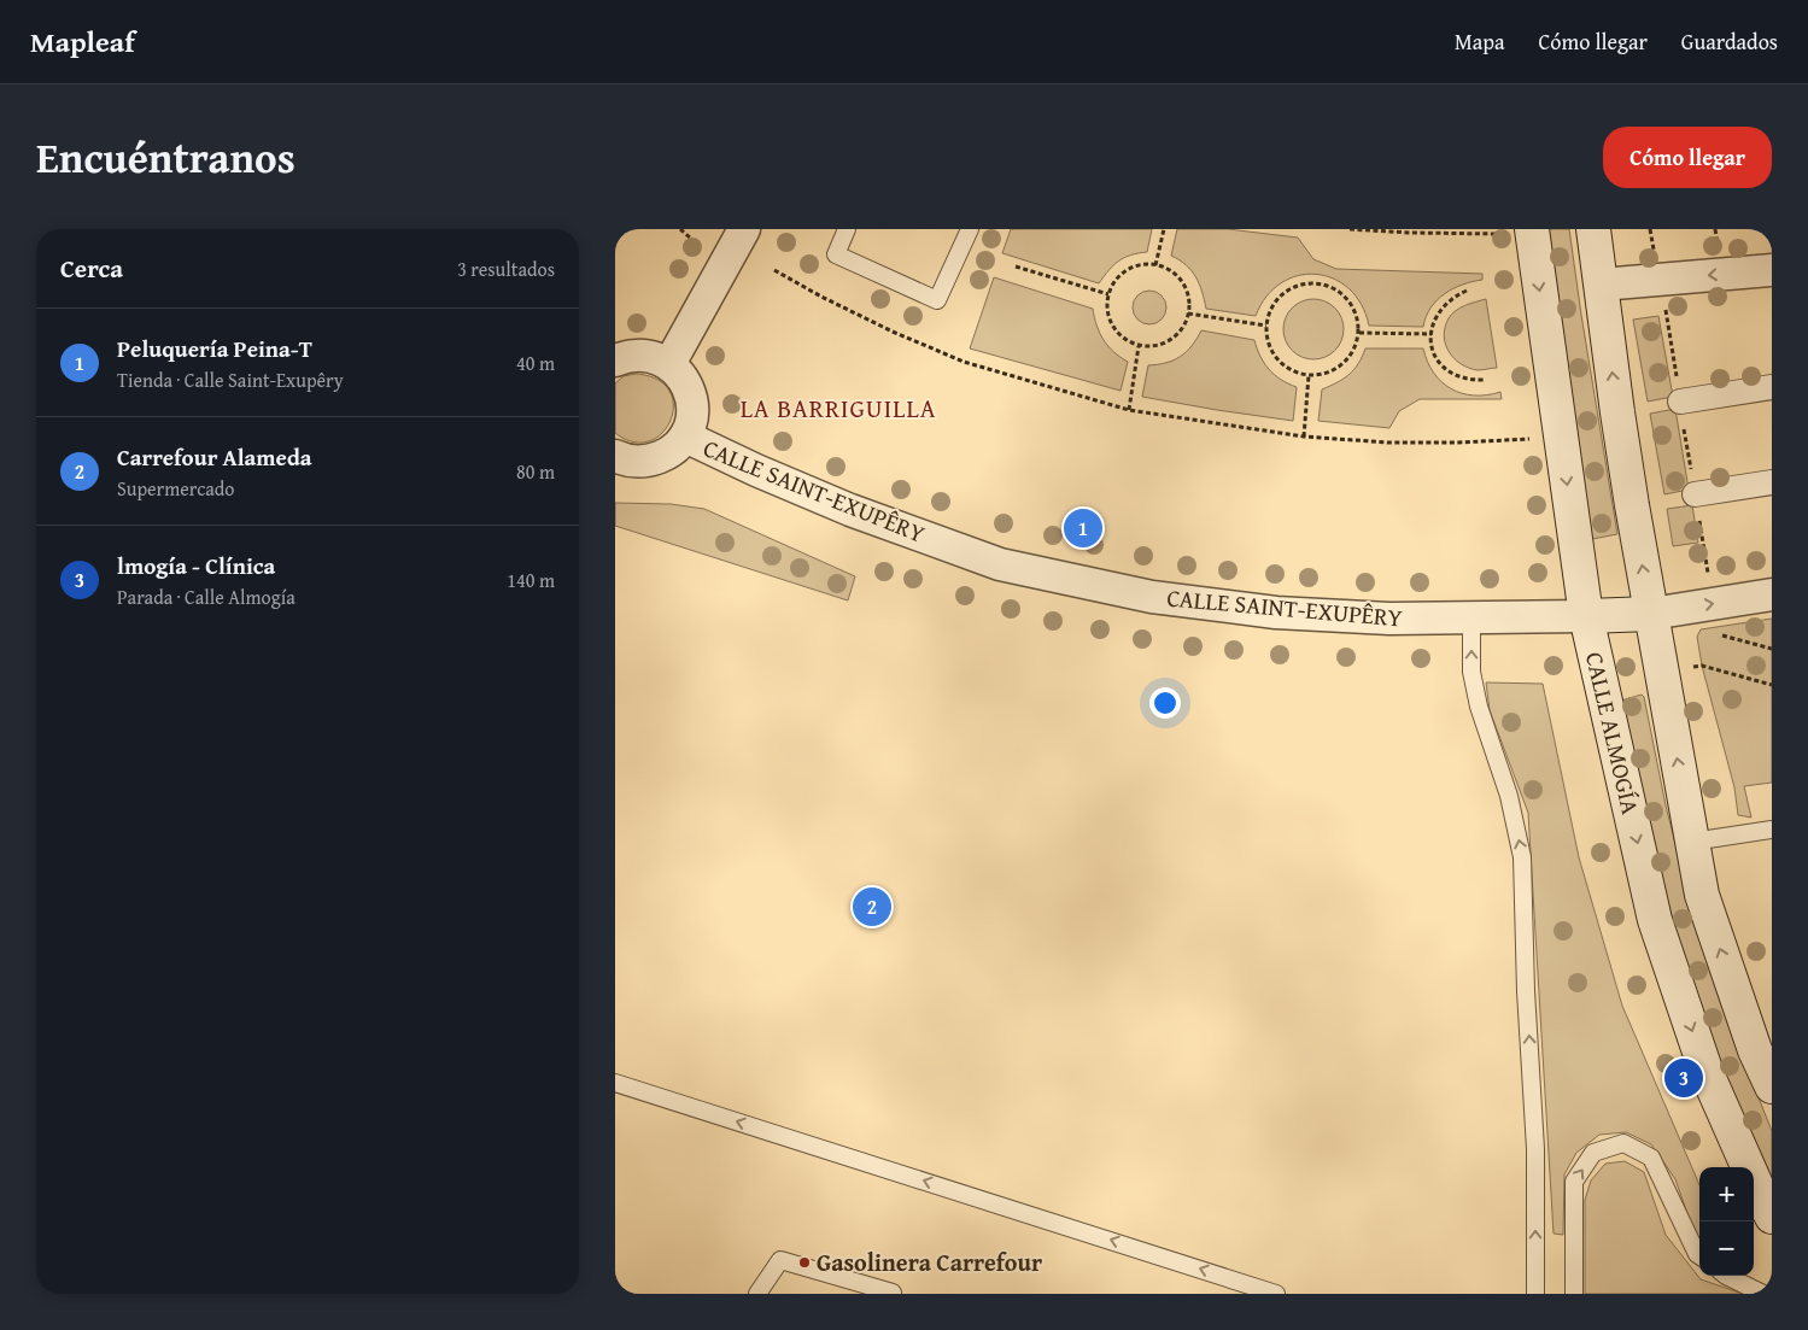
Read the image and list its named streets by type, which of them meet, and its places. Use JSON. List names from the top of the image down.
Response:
{
  "streets": {
    "main road": ["CALLE ALMOGÍA"],
    "street": ["CALLE SAINT-EXUPÊRY"]
  },
  "crossings": [
    ["CALLE SAINT-EXUPÊRY", "CALLE ALMOGÍA"]
  ],
  "districts": ["LA BARRIGUILLA"],
  "places": ["Gasolinera Carrefour"],
  "page": {
    "header": "Mapleaf",
    "nav": ["Mapa", "Cómo llegar", "Guardados"],
    "title": "Encuéntranos",
    "buttons": "Cómo llegar",
    "heading": ["Cerca", "3 resultados"],
    "list": [
      {
        "mark": "1",
        "name": "Peluquería Peina-T",
        "note": "Tienda · Calle Saint-Exupêry",
        "value": "40 m"
      },
      {
        "mark": "2",
        "name": "Carrefour Alameda",
        "note": "Supermercado",
        "value": "80 m"
      },
      {
        "mark": "3",
        "name": "lmogía - Clínica",
        "note": "Parada · Calle Almogía",
        "value": "140 m"
      }
    ],
    "pins": ["1", "2", "3"],
    "map_buttons": ["+", "−"]
  }
}
